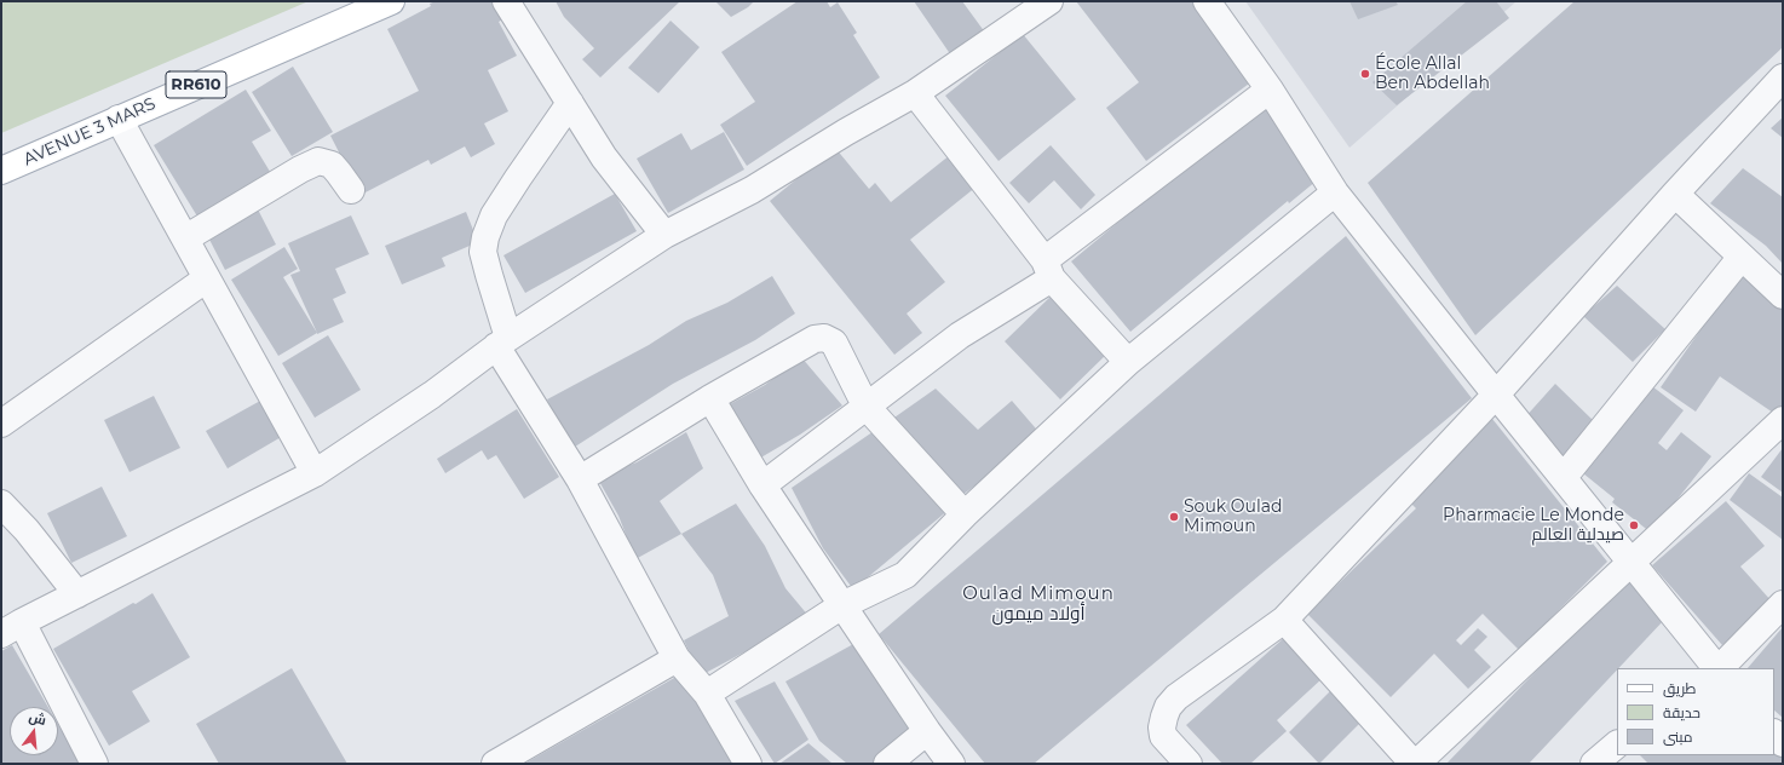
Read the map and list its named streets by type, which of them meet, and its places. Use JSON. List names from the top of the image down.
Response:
{
  "streets": {
    "main road": ["RR610", "AVENUE 3 MARS"]
  },
  "districts": ["Oulad Mimoun أولاد ميمون"],
  "places": ["École Allal Ben Abdellah", "Souk Oulad Mimoun", "Pharmacie Le Monde صيدلية العالم"],
  "legend": ["طريق", "حديقة", "مبنى"],
  "north": "top"
}
